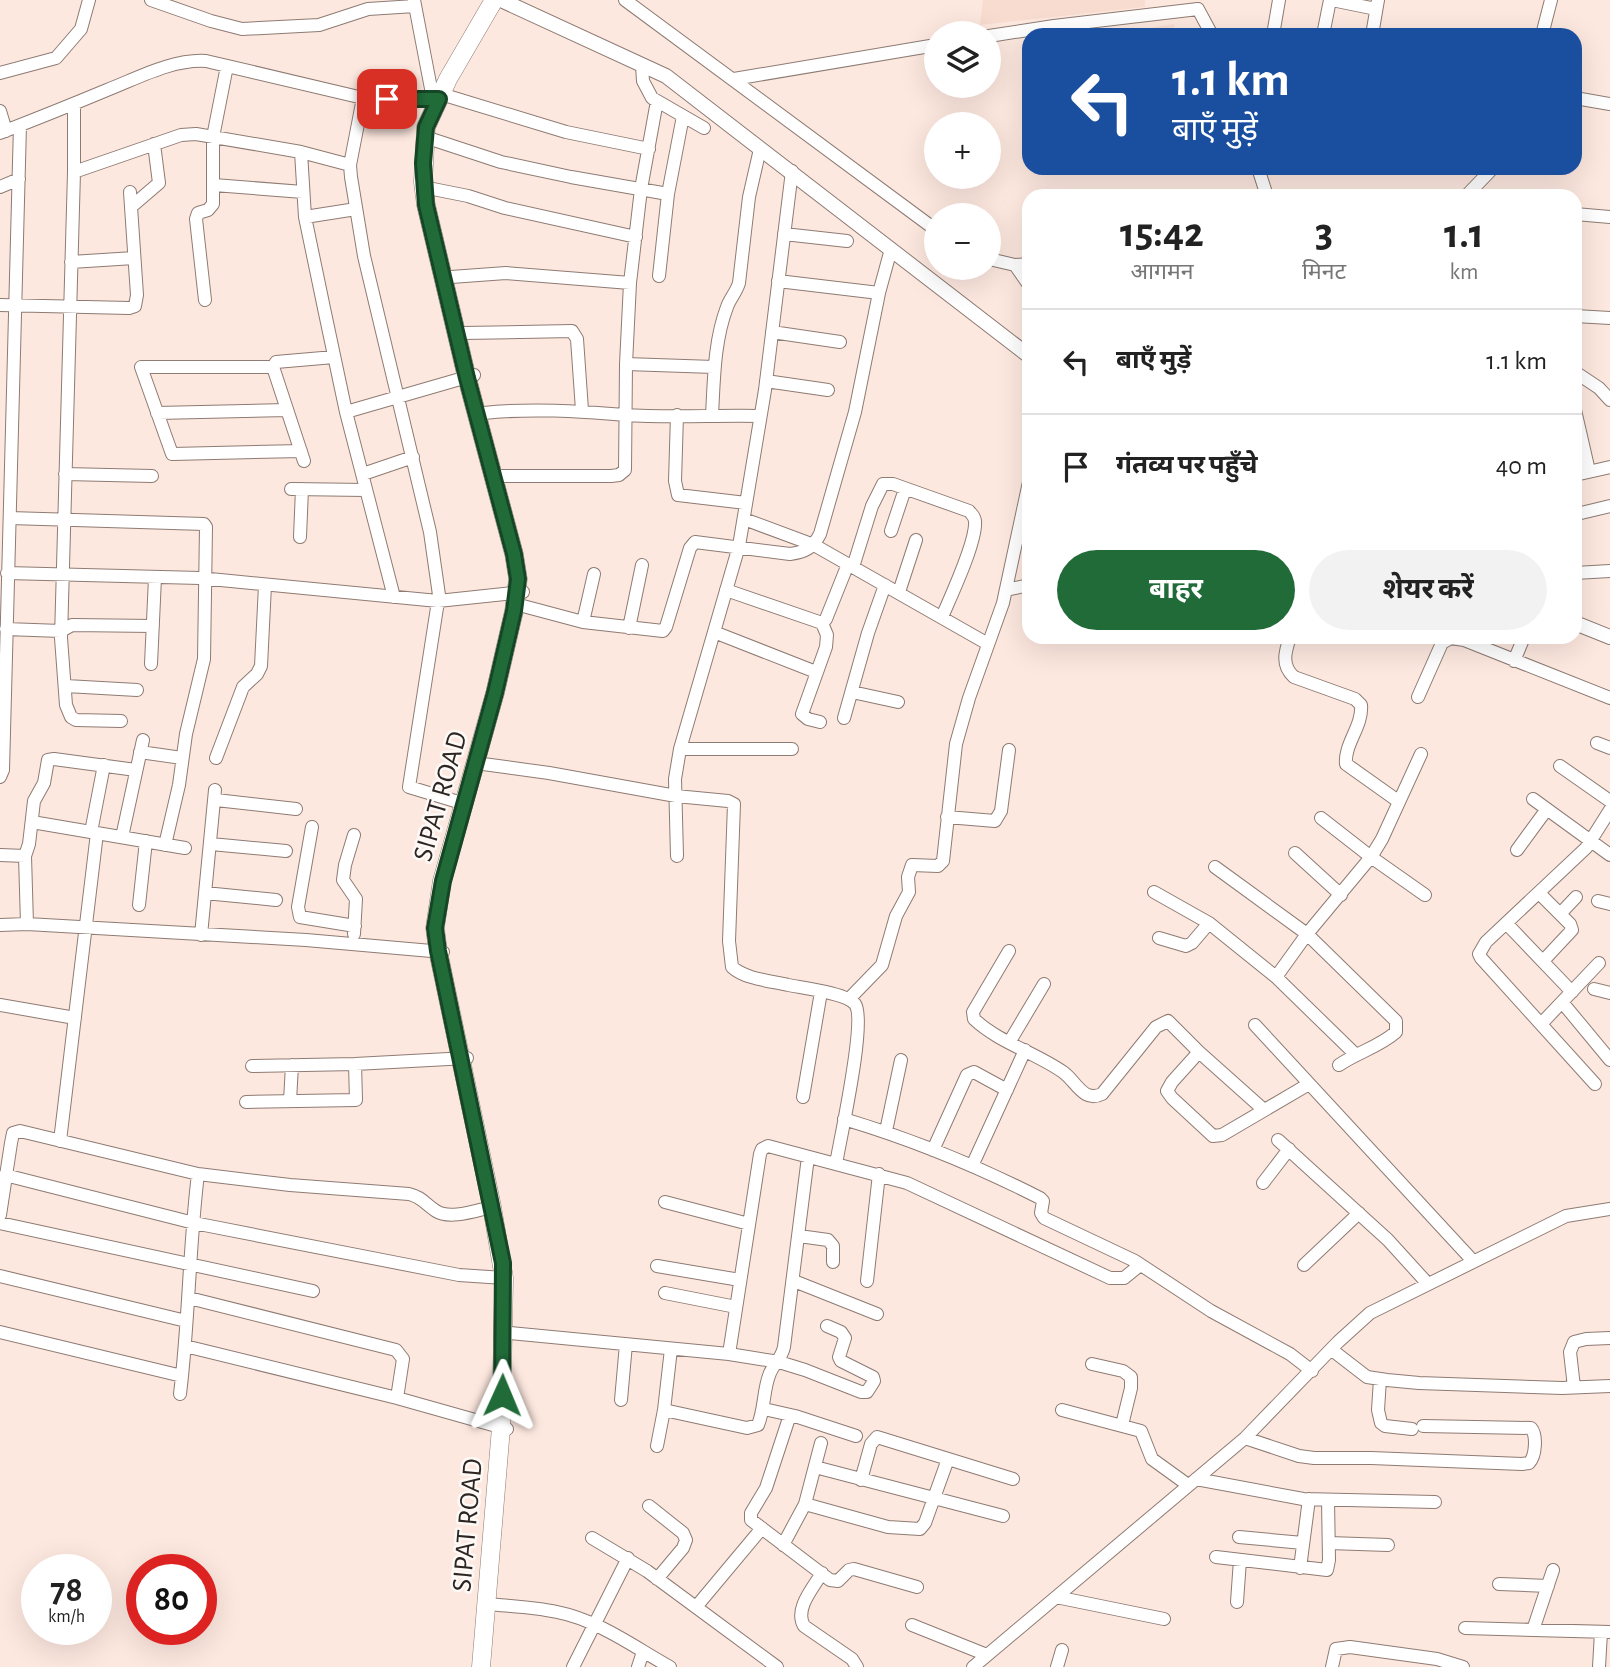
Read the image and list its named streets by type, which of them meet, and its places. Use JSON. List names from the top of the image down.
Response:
{
  "streets": {
    "highway": ["SIPAT ROAD"]
  },
  "page": {
    "map_buttons": ["+", "−"],
    "turn": ["1.1 km", "बाएँ मुड़ें"],
    "eta": [
      "15:42",
      "आगमन",
      "3",
      "मिनट",
      "1.1",
      "km"
    ],
    "list": [
      {
        "name": "बाएँ मुड़ें",
        "value": "1.1 km"
      },
      {
        "name": "गंतव्य पर पहुँचे",
        "value": "40 m"
      }
    ],
    "buttons": ["बाहर", "शेयर करें"],
    "speed": "78 km/h",
    "limit": "80"
  }
}
